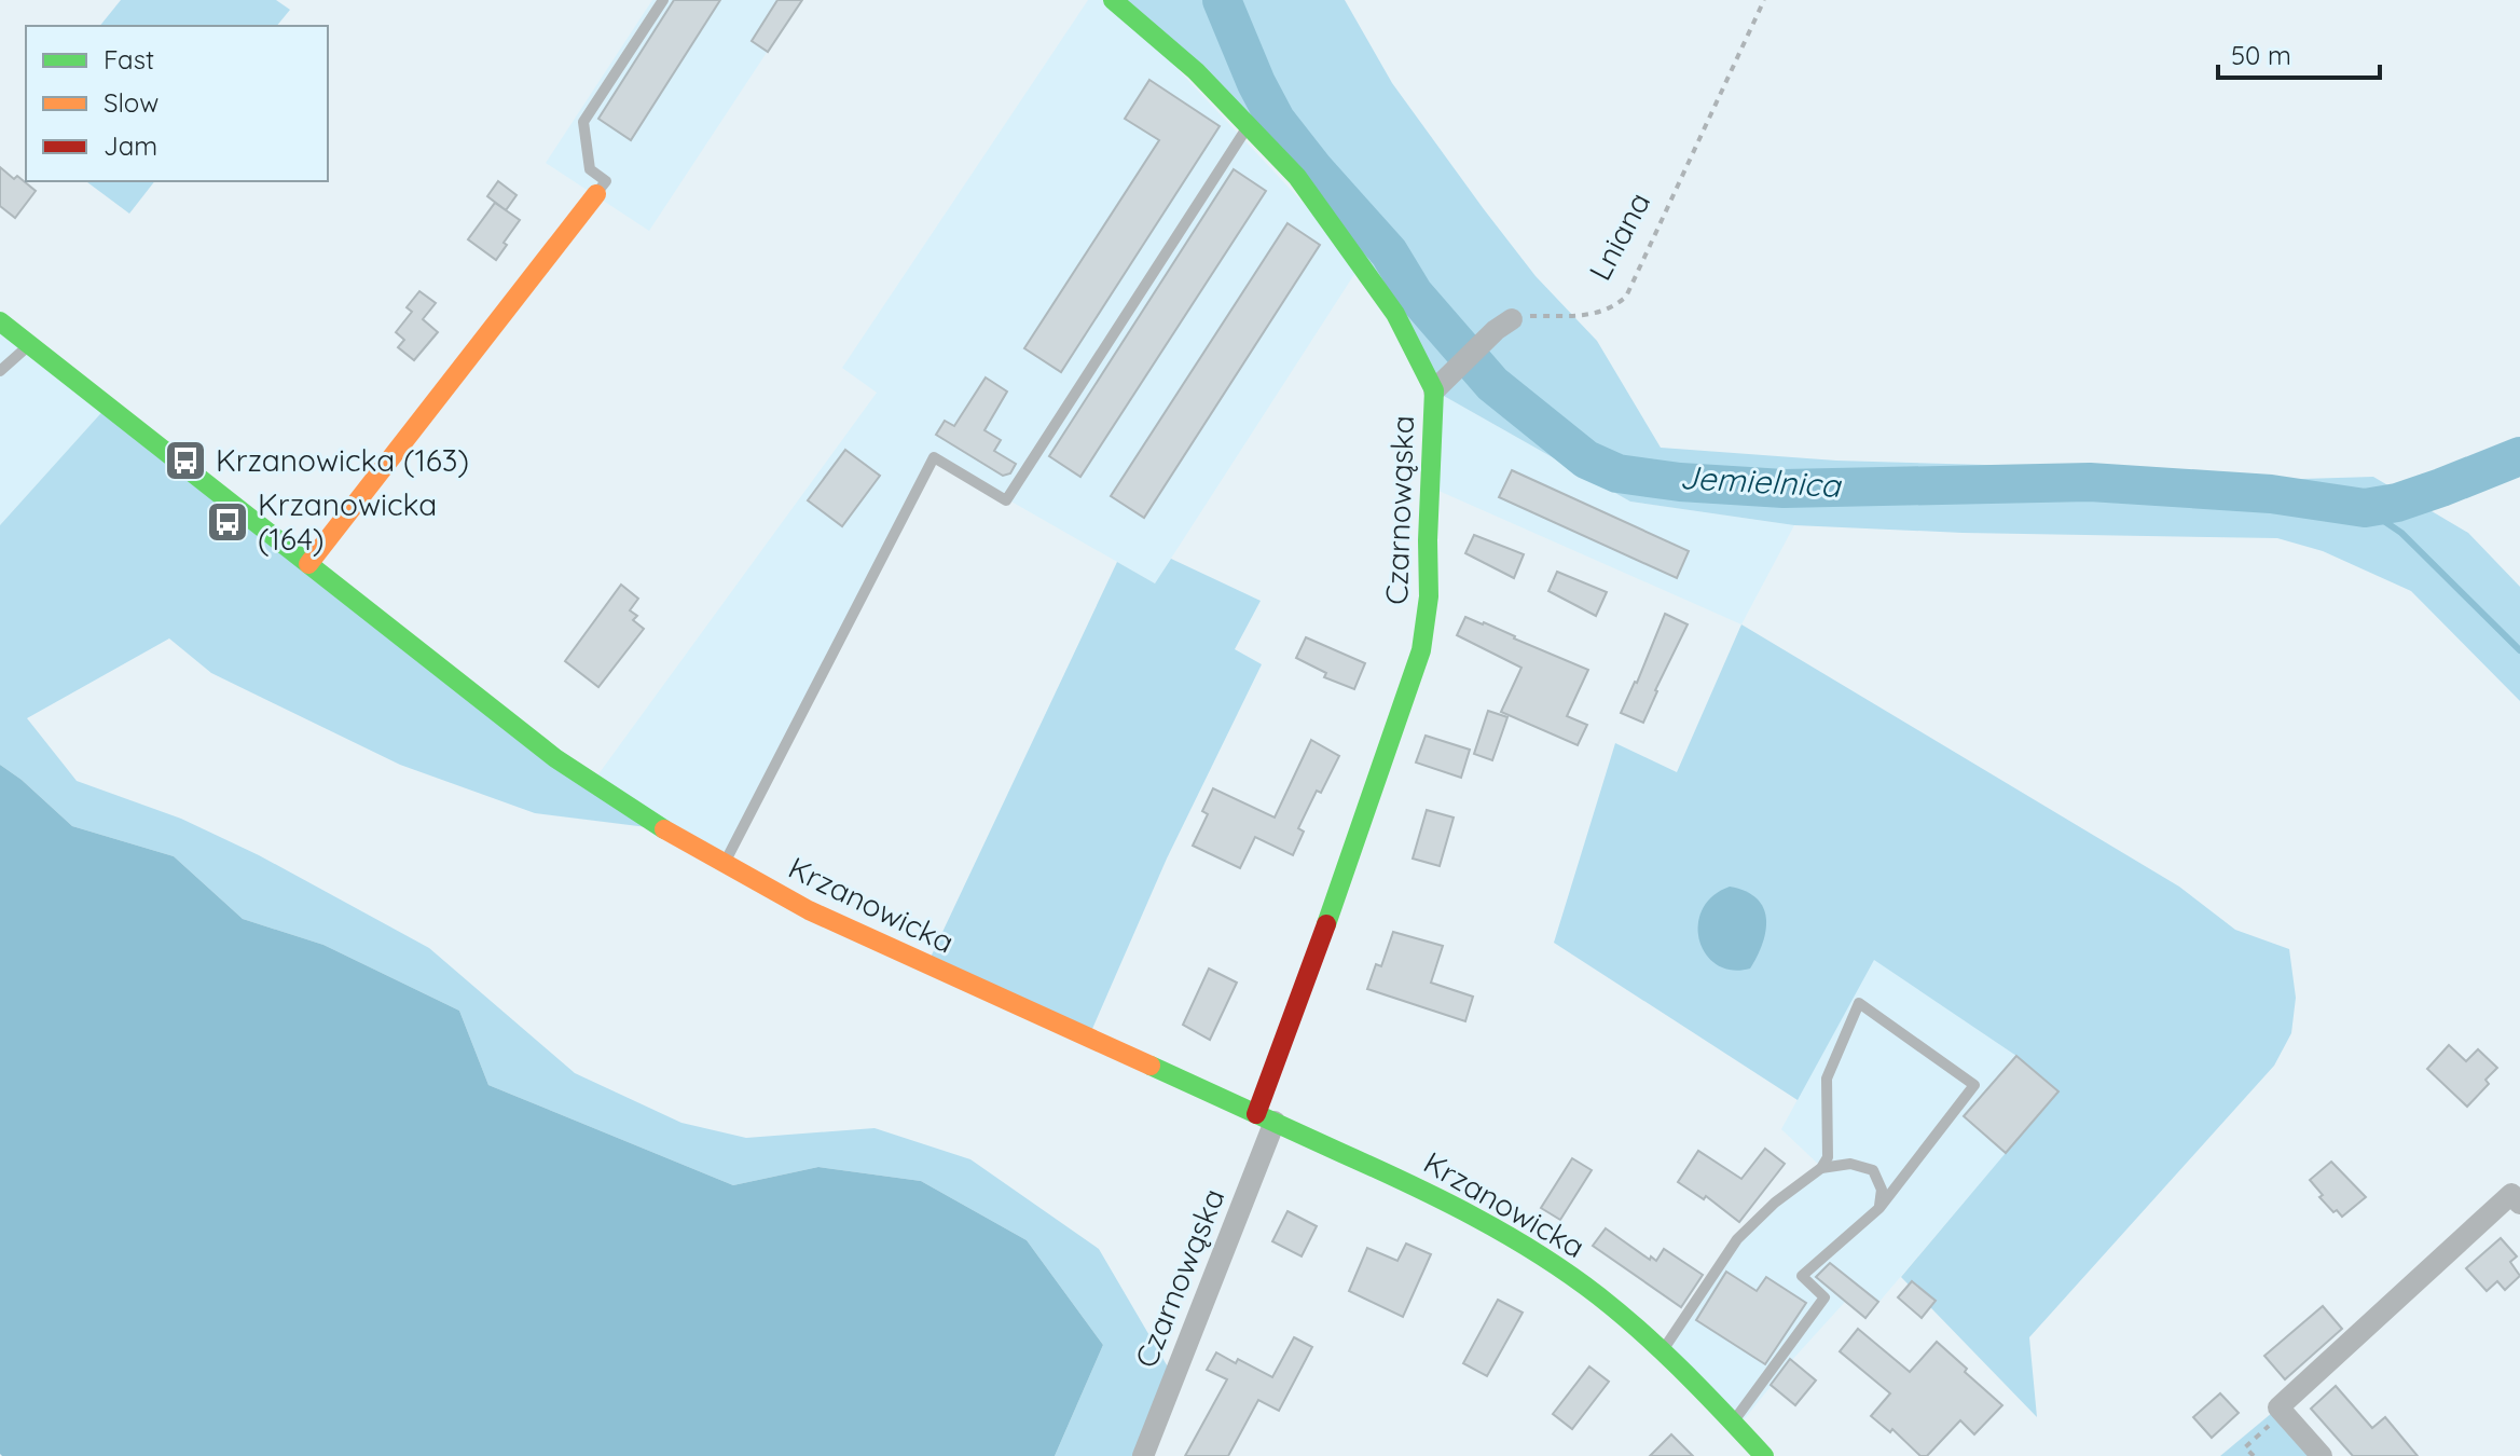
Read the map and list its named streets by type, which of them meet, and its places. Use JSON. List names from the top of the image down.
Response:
{
  "streets": {
    "street": ["Czarnowąska", "Krzanowicka"],
    "path": ["Lniana"]
  },
  "crossings": [
    ["Czarnowąska", "Krzanowicka"]
  ],
  "water": ["Jemielnica"],
  "places": {
    "bus stop": ["Krzanowicka (163)", "Krzanowicka (164)"]
  },
  "legend": ["Fast", "Slow", "Jam"],
  "scale_bar": "50 m"
}
